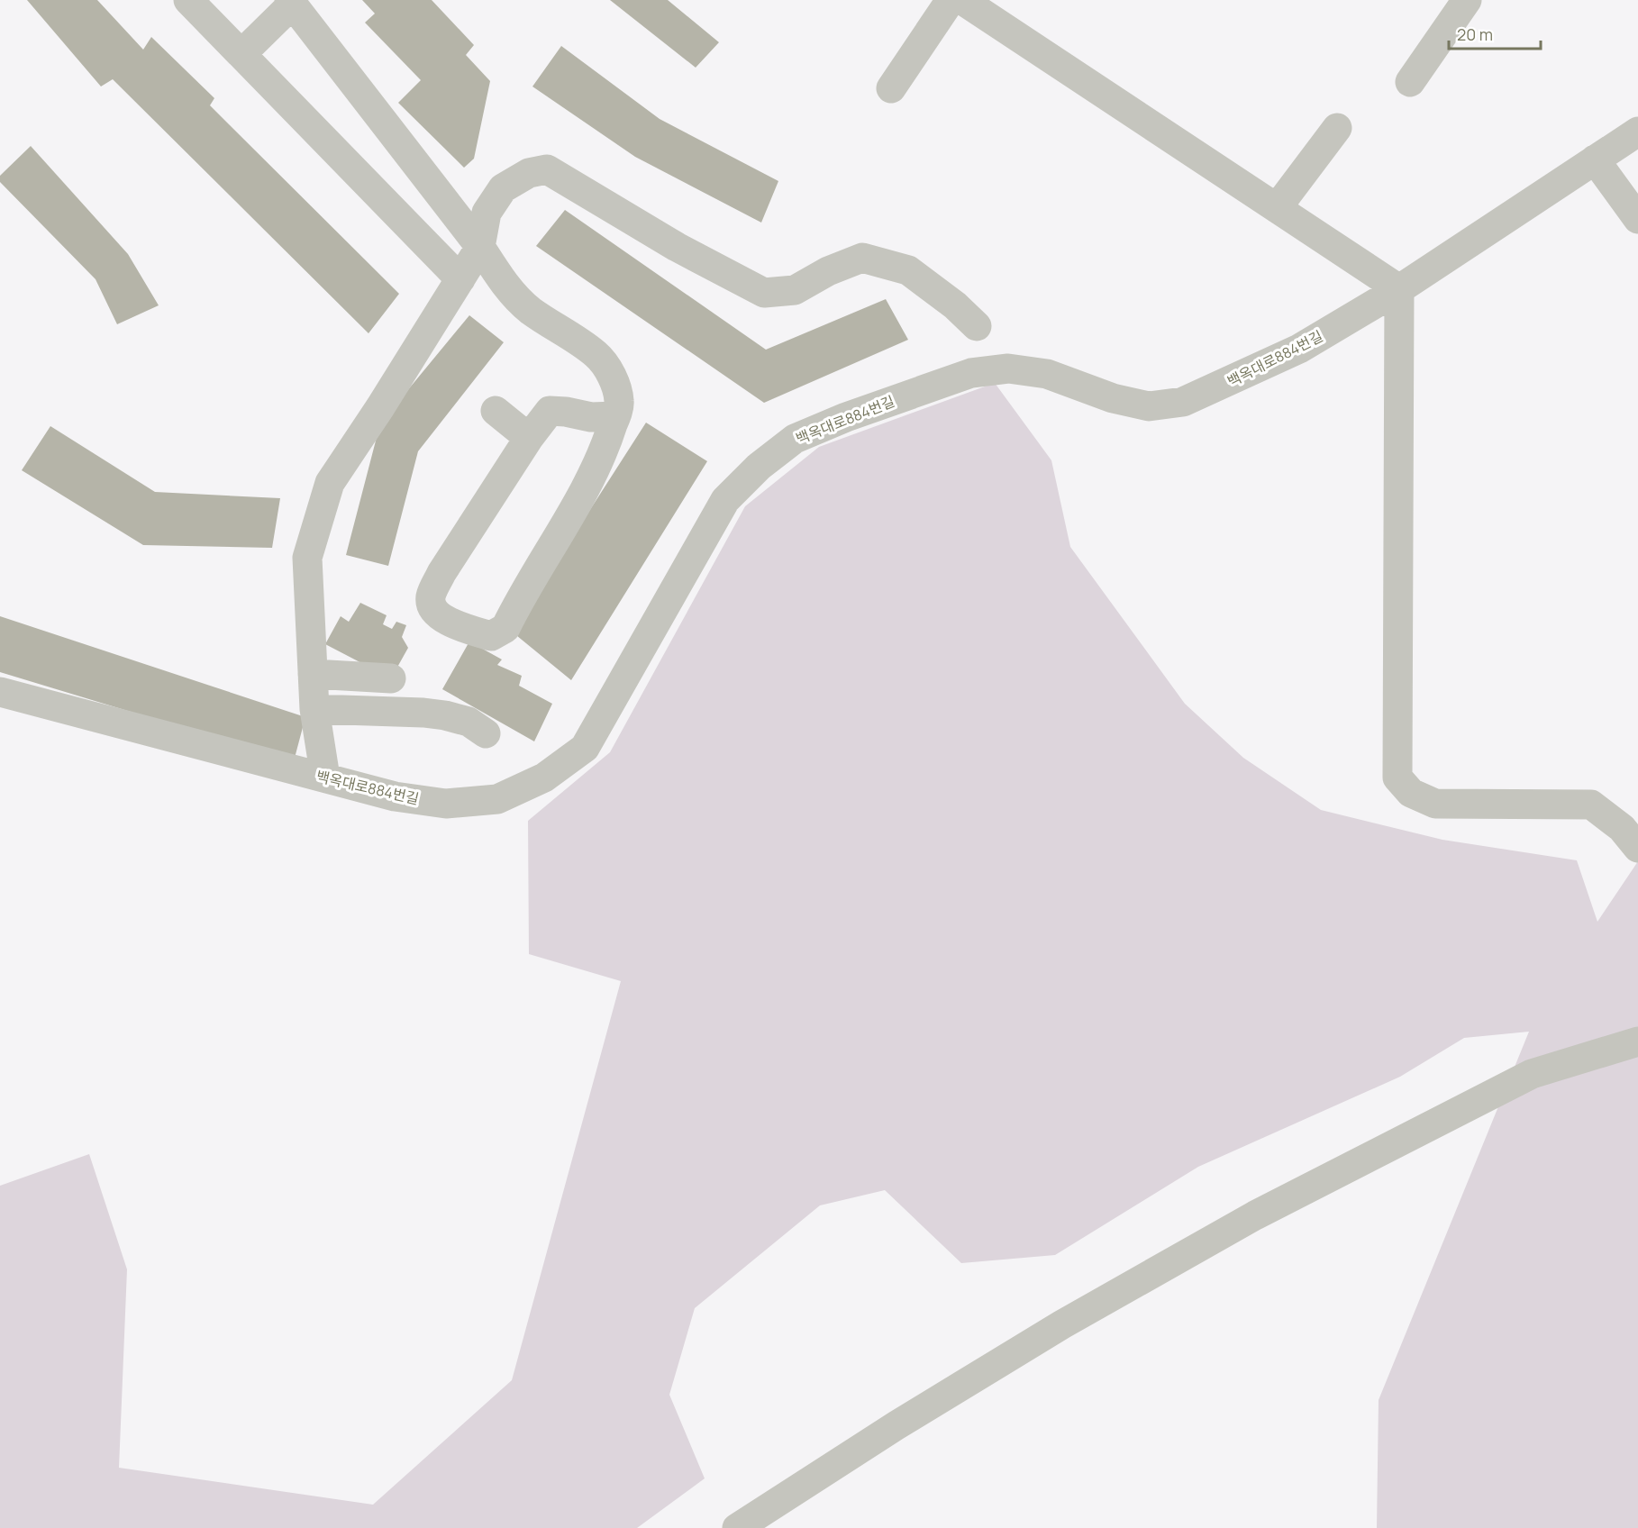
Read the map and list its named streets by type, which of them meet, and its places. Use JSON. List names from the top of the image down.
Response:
{
  "streets": {
    "street": ["백옥대로884번길"]
  },
  "scale_bar": "20 m"
}
